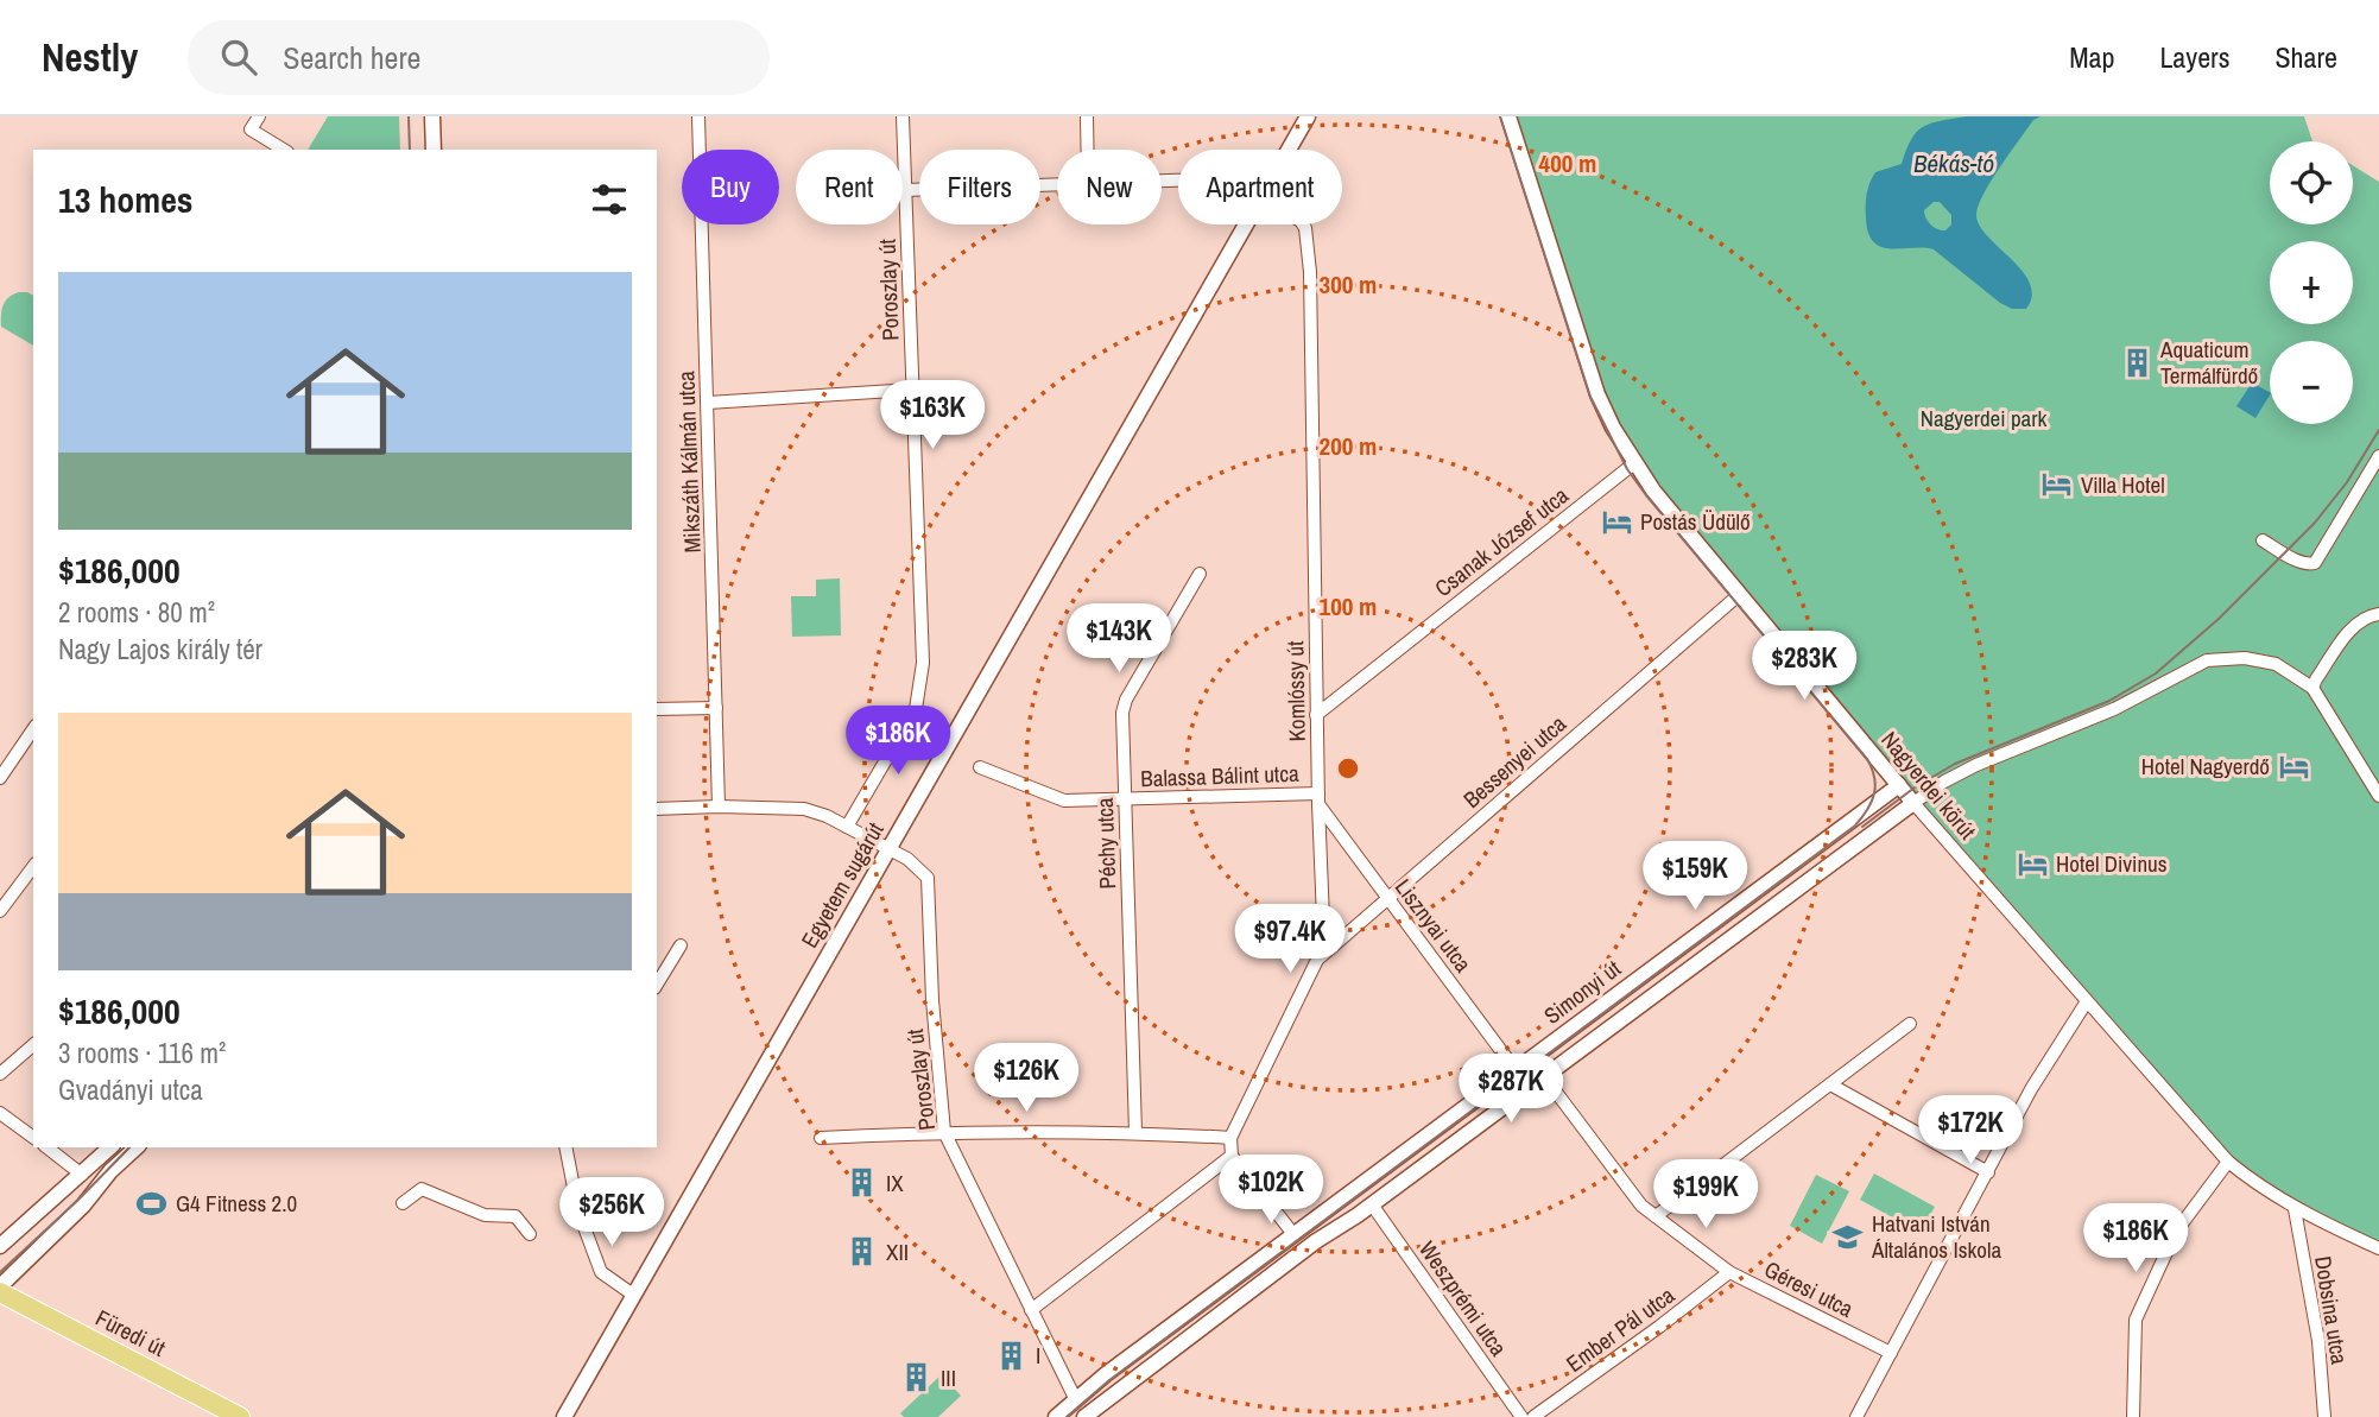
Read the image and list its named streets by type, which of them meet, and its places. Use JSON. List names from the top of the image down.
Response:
{
  "streets": {
    "main road": ["Füredi út"],
    "street": [
      "Poroszlay út",
      "Mikszáth Kálmán utca",
      "Csanak József utca",
      "Komlóssy út",
      "Bessenyei utca",
      "Balassa Bálint utca",
      "Nagyerdei körút",
      "Péchy utca",
      "Egyetem sugárút",
      "Lisznyai utca",
      "Simonyi út",
      "Géresi utca",
      "Weszprémi utca",
      "Dobsina utca",
      "Ember Pál utca"
    ]
  },
  "crossings": [
    ["Poroszlay út", "Komlóssy út"],
    ["Poroszlay út", "Egyetem sugárút"],
    ["Poroszlay út", "Simonyi út"],
    ["Csanak József utca", "Komlóssy út"],
    ["Csanak József utca", "Nagyerdei körút"],
    ["Komlóssy út", "Bessenyei utca"],
    ["Komlóssy út", "Balassa Bálint utca"],
    ["Komlóssy út", "Lisznyai utca"],
    ["Bessenyei utca", "Nagyerdei körút"],
    ["Bessenyei utca", "Lisznyai utca"],
    ["Balassa Bálint utca", "Péchy utca"],
    ["Balassa Bálint utca", "Lisznyai utca"],
    ["Nagyerdei körút", "Simonyi út"],
    ["Nagyerdei körút", "Dobsina utca"],
    ["Lisznyai utca", "Simonyi út"],
    ["Simonyi út", "Géresi utca"],
    ["Simonyi út", "Weszprémi utca"],
    ["Géresi utca", "Ember Pál utca"]
  ],
  "water": ["Békás-tó"],
  "parks": ["Nagyerdei park"],
  "places": {
    "building": [
      "Aquaticum Termálfürdő",
      "IX",
      "XII",
      "I",
      "III"
    ],
    "hotel": [
      "Villa Hotel",
      "Postás Üdülő",
      "Hotel Nagyerdő",
      "Hotel Divinus"
    ],
    "sports": ["G4 Fitness 2.0"],
    "school or university": ["Hatvani István Általános Iskola"]
  },
  "page": {
    "header": "Nestly",
    "search": "Search here",
    "nav": ["Map", "Layers", "Share"],
    "map_buttons": ["+", "−"],
    "chip": [
      "Buy",
      "Rent",
      "Filters",
      "New",
      "Apartment"
    ],
    "heading": "13 homes",
    "list": [
      {
        "name": "$186,000",
        "note": "2 rooms · 80 m² · Nagy Lajos király tér"
      },
      {
        "name": "$186,000",
        "note": "3 rooms · 116 m² · Gvadányi utca"
      }
    ],
    "price": [
      "$163K",
      "$143K",
      "$283K",
      "$186K",
      "$159K",
      "$97.4K",
      "$126K",
      "$287K",
      "$172K",
      "$102K",
      "$199K",
      "$256K",
      "$186K"
    ]
  },
  "rings": [
    "400 m",
    "300 m",
    "200 m",
    "100 m"
  ]
}
